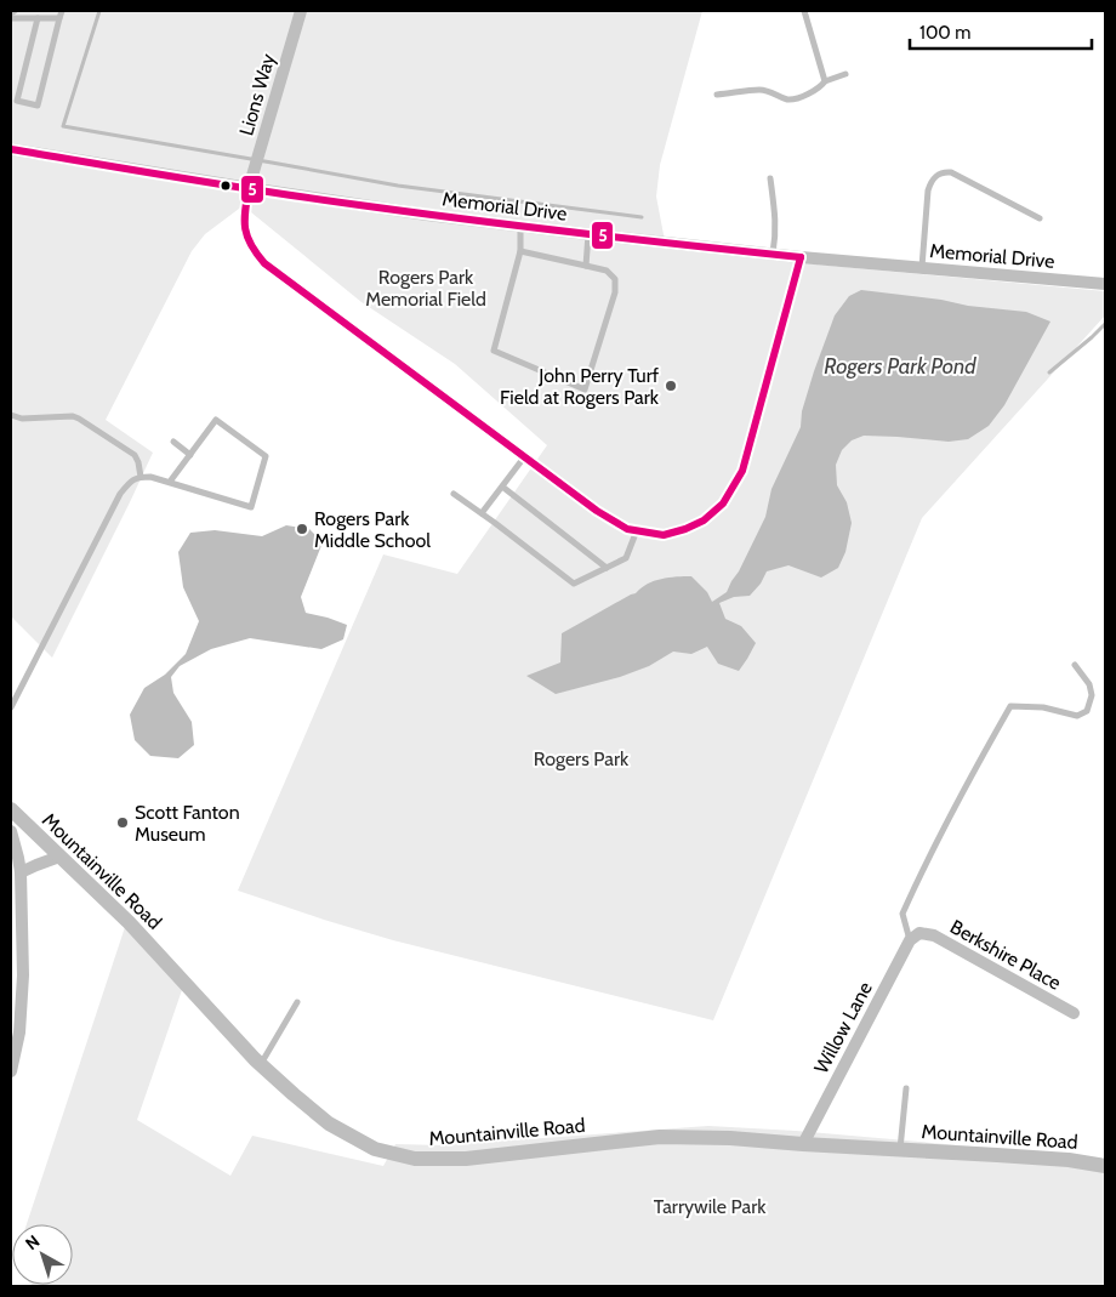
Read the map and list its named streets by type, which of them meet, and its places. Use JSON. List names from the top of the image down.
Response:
{
  "streets": {
    "street": [
      "Lions Way",
      "Memorial Drive",
      "Mountainville Road",
      "Berkshire Place",
      "Willow Lane"
    ]
  },
  "crossings": [
    ["Lions Way", "Memorial Drive"],
    ["Mountainville Road", "Willow Lane"],
    ["Berkshire Place", "Willow Lane"]
  ],
  "water": ["Rogers Park Pond"],
  "parks": ["Rogers Park Memorial Field", "Rogers Park", "Tarrywile Park"],
  "places": ["John Perry Turf Field at Rogers Park", "Rogers Park Middle School", "Scott Fanton Museum"],
  "lines": ["transit line 5"],
  "scale_bar": "100 m",
  "north": "top left"
}
